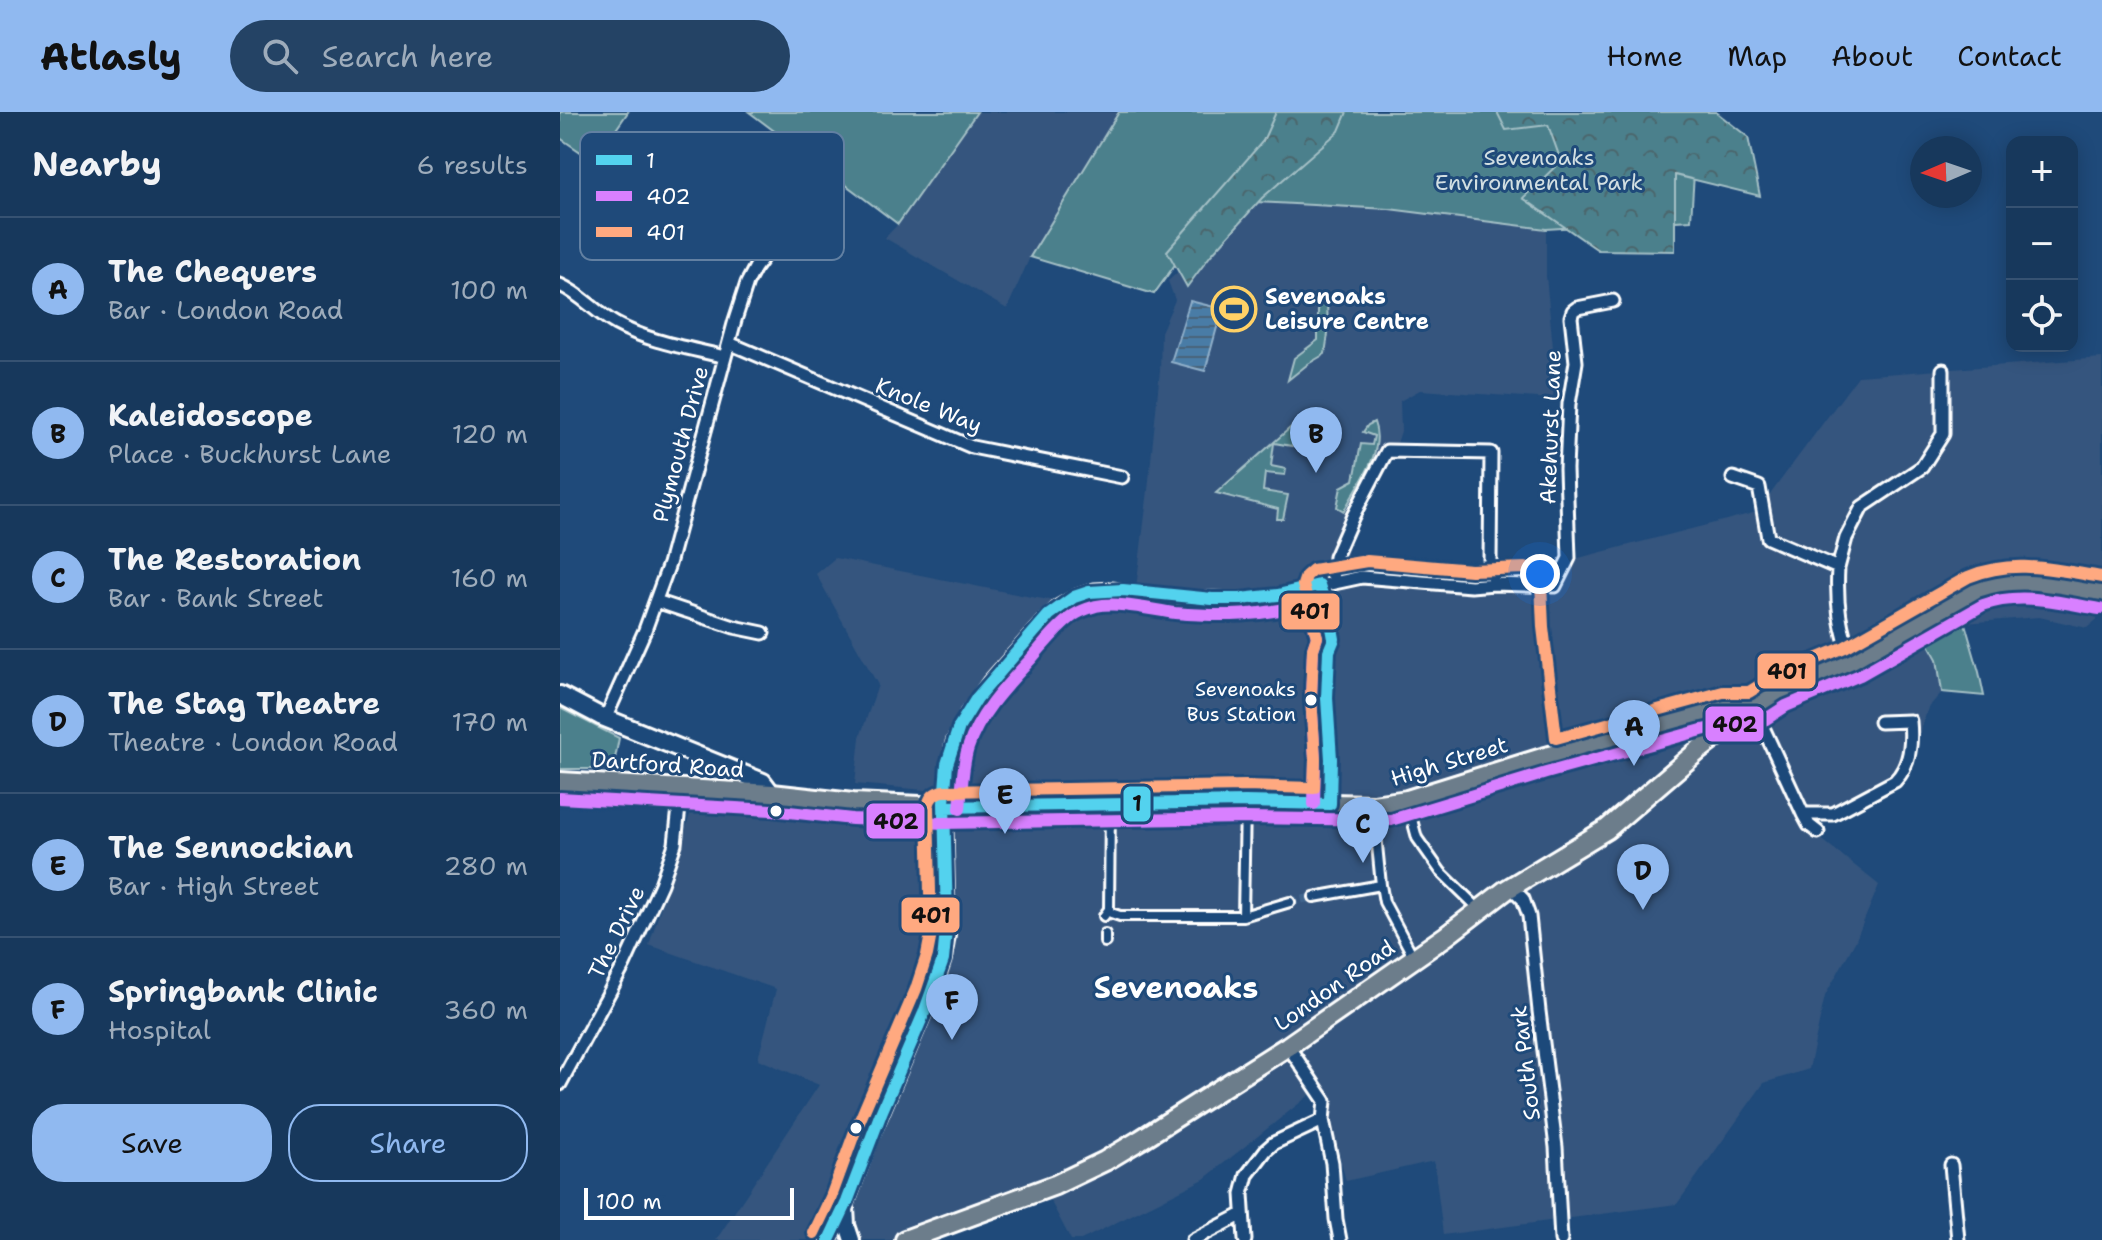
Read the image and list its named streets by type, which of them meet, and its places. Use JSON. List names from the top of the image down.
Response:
{
  "streets": {
    "main road": ["High Street", "Dartford Road", "London Road"],
    "street": [
      "Knole Way",
      "Akehurst Lane",
      "Plymouth Drive",
      "The Drive",
      "South Park"
    ]
  },
  "crossings": [
    ["Knole Way", "Plymouth Drive"],
    ["Akehurst Lane", "High Street"],
    ["High Street", "Dartford Road"],
    ["High Street", "London Road"],
    ["Dartford Road", "The Drive"],
    ["London Road", "South Park"]
  ],
  "districts": ["Sevenoaks"],
  "parks": ["Sevenoaks Environmental Park"],
  "places": {
    "sports": ["Sevenoaks Leisure Centre"],
    "other": ["Sevenoaks Bus Station"]
  },
  "lines": ["transit line 401", "transit line 1", "transit line 402"],
  "legend": ["1", "402", "401"],
  "scale_bar": "100 m",
  "north": "left",
  "page": {
    "header": "Atlasly",
    "search": "Search here",
    "nav": [
      "Home",
      "Map",
      "About",
      "Contact"
    ],
    "heading": ["Nearby", "6 results"],
    "map_buttons": ["+", "−"],
    "list": [
      {
        "mark": "A",
        "name": "The Chequers",
        "note": "Bar · London Road",
        "value": "100 m"
      },
      {
        "mark": "B",
        "name": "Kaleidoscope",
        "note": "Place · Buckhurst Lane",
        "value": "120 m"
      },
      {
        "mark": "C",
        "name": "The Restoration",
        "note": "Bar · Bank Street",
        "value": "160 m"
      },
      {
        "mark": "D",
        "name": "The Stag Theatre",
        "note": "Theatre · London Road",
        "value": "170 m"
      },
      {
        "mark": "E",
        "name": "The Sennockian",
        "note": "Bar · High Street",
        "value": "280 m"
      },
      {
        "mark": "F",
        "name": "Springbank Clinic",
        "note": "Hospital",
        "value": "360 m"
      }
    ],
    "pins": [
      "B",
      "A",
      "E",
      "C",
      "D",
      "F"
    ],
    "buttons": ["Save", "Share"],
    "scale": "100 m"
  }
}
